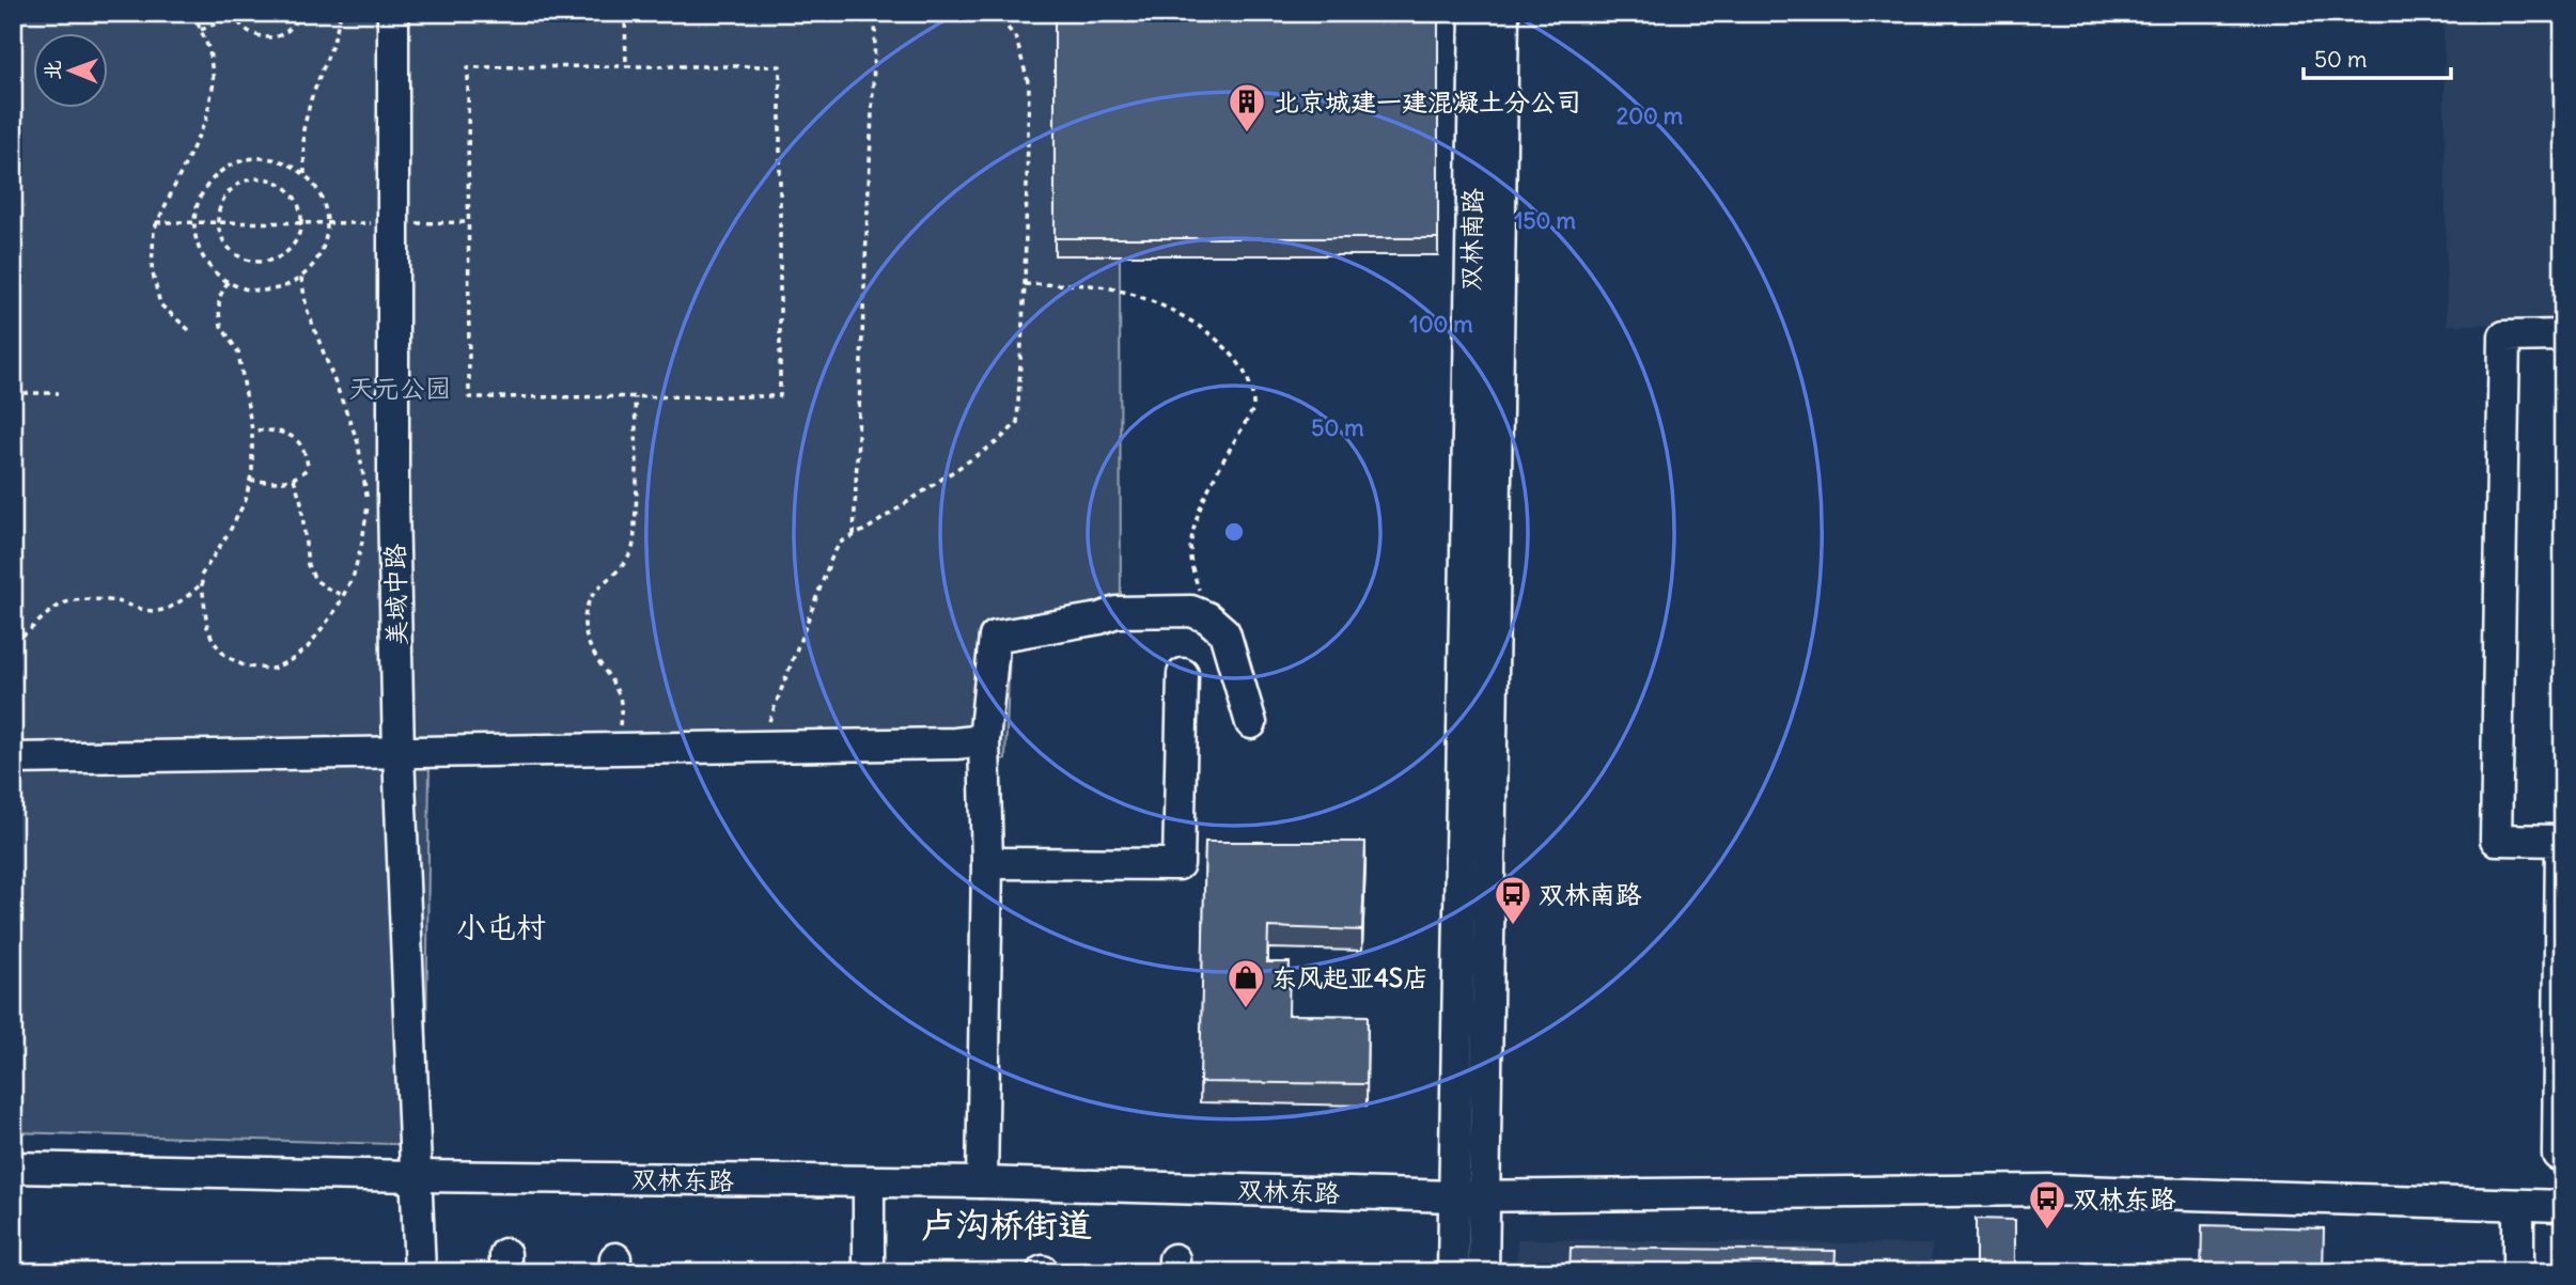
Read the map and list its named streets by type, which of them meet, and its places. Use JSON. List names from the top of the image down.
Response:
{
  "streets": {
    "street": ["双林南路", "美域中路", "双林东路"]
  },
  "crossings": [
    ["双林南路", "双林东路"],
    ["美域中路", "双林东路"]
  ],
  "districts": ["小屯村", "卢沟桥街道"],
  "parks": ["天元公园"],
  "places": {
    "building": ["北京城建一建混凝土分公司"],
    "bus stop": ["双林南路", "双林东路"],
    "shop": ["东风起亚4S店"]
  },
  "scale_bar": "50 m",
  "north": "left",
  "rings": [
    "200 m",
    "150 m",
    "100 m",
    "50 m"
  ]
}
